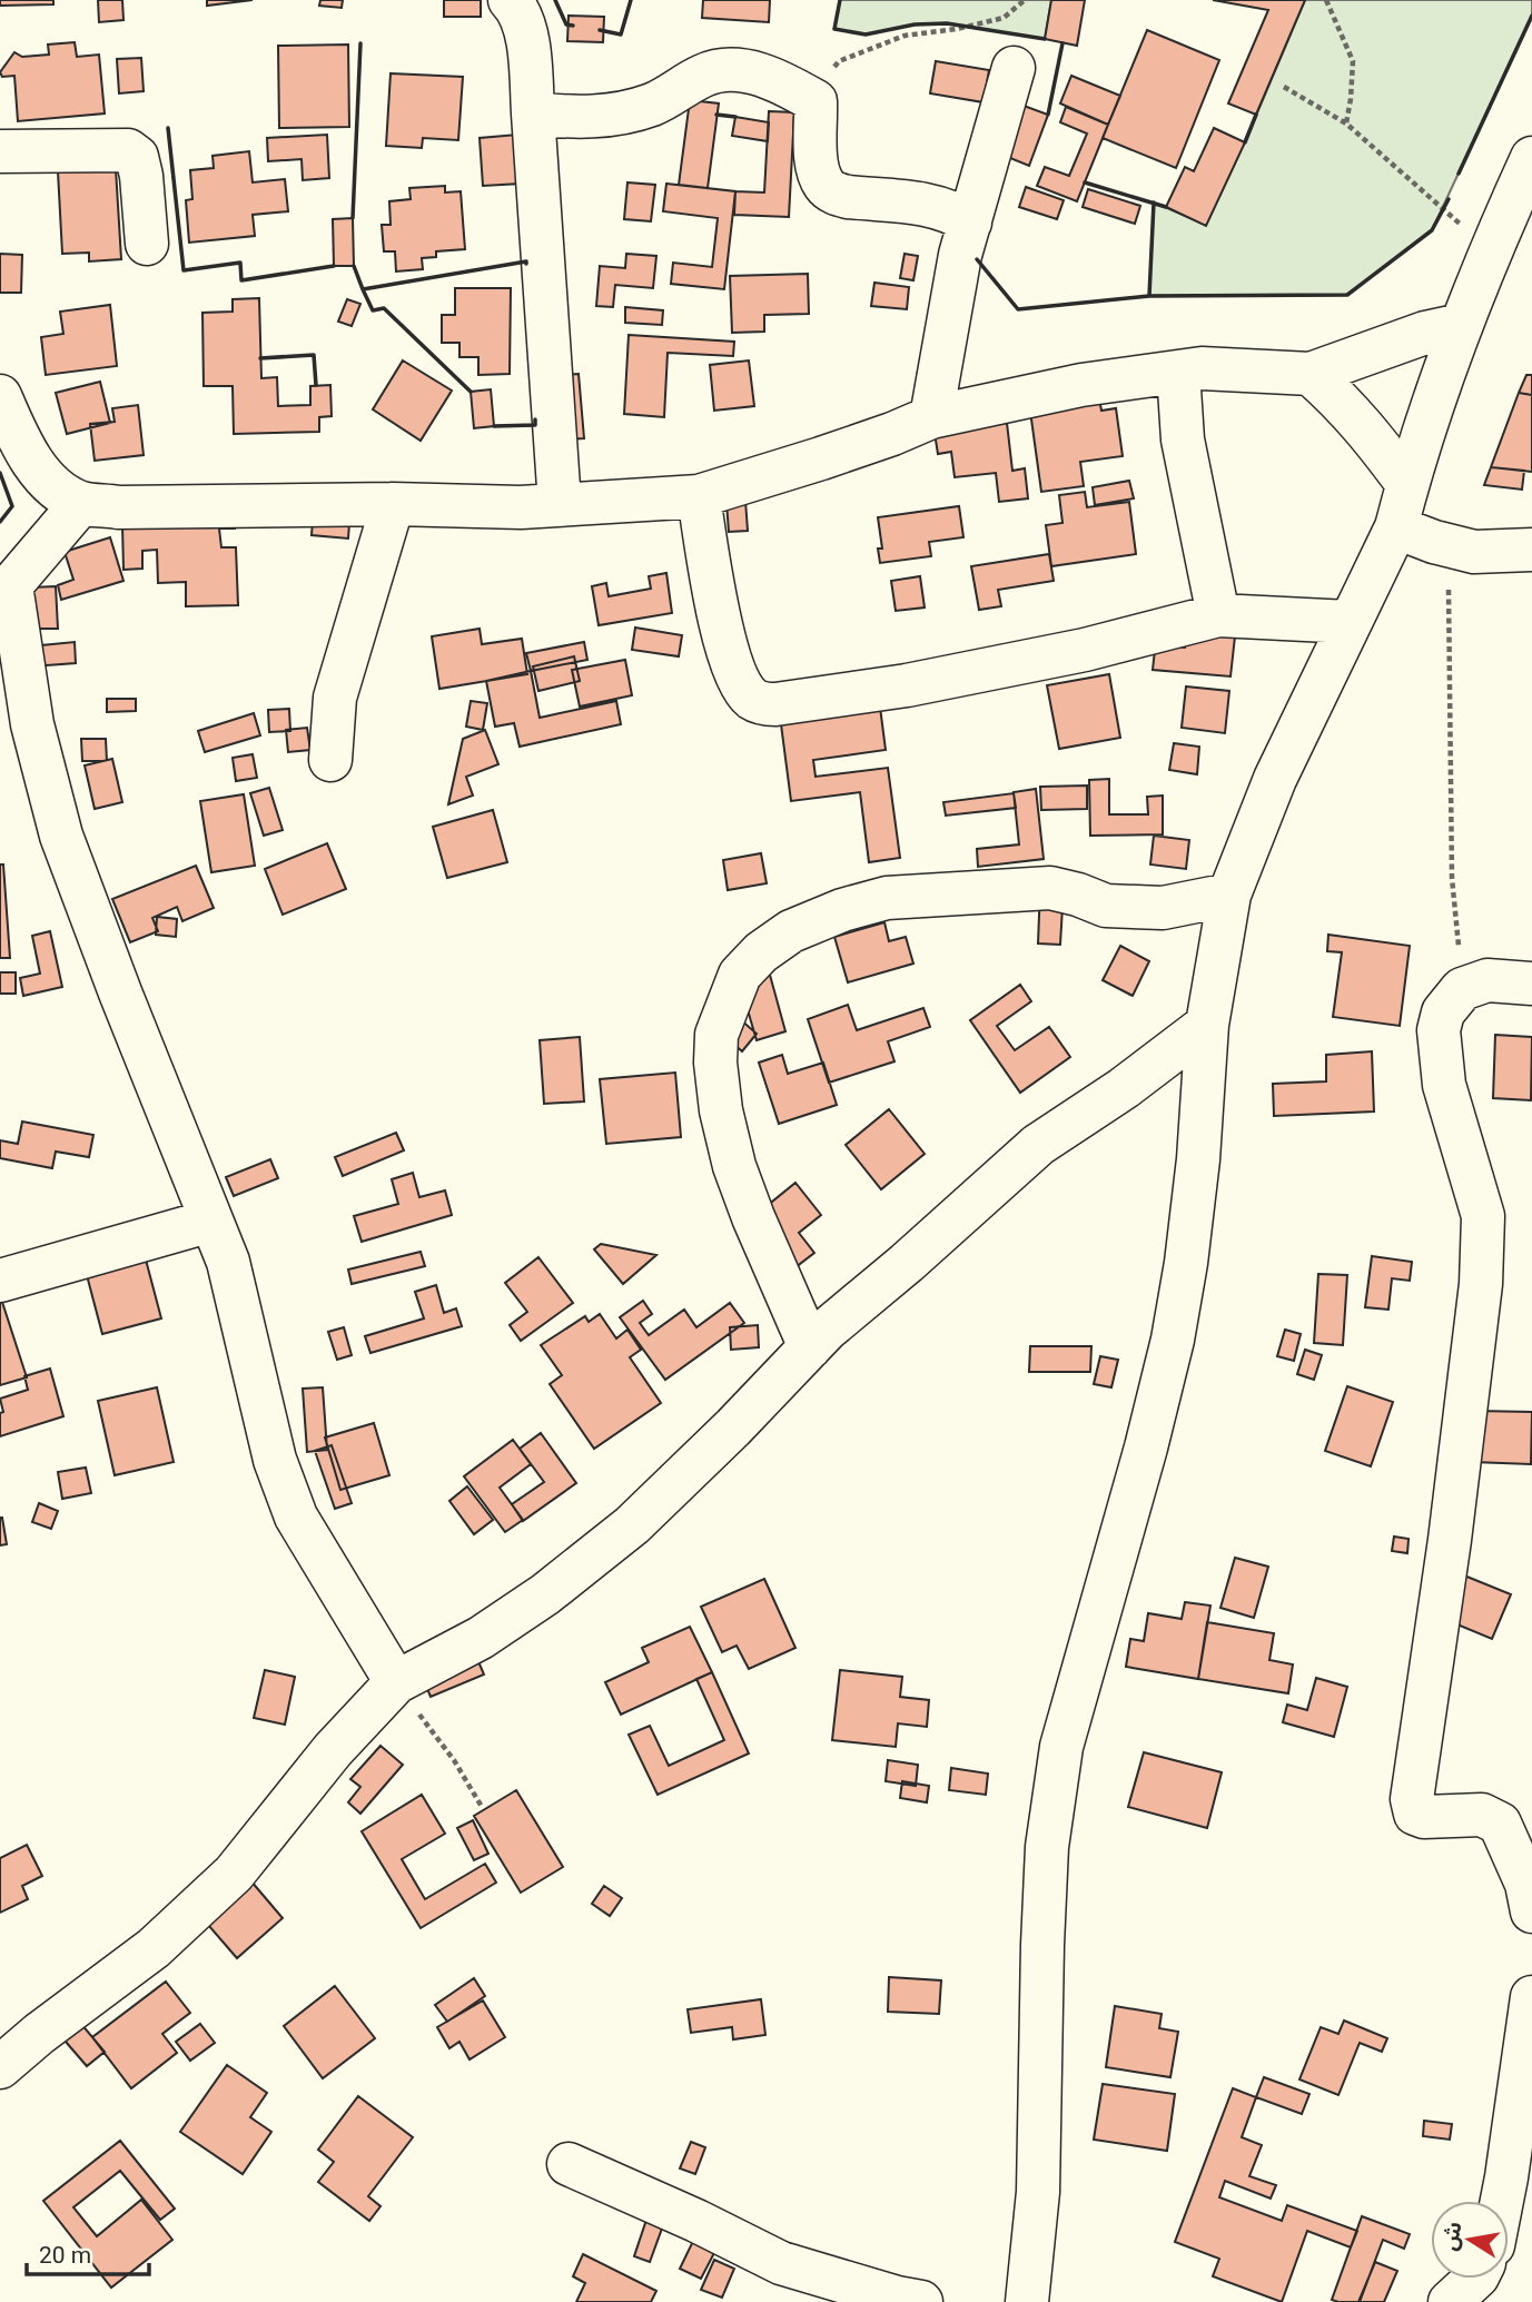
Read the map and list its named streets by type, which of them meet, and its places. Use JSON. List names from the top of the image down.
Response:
{
  "scale_bar": "20 m",
  "north": "left"
}
